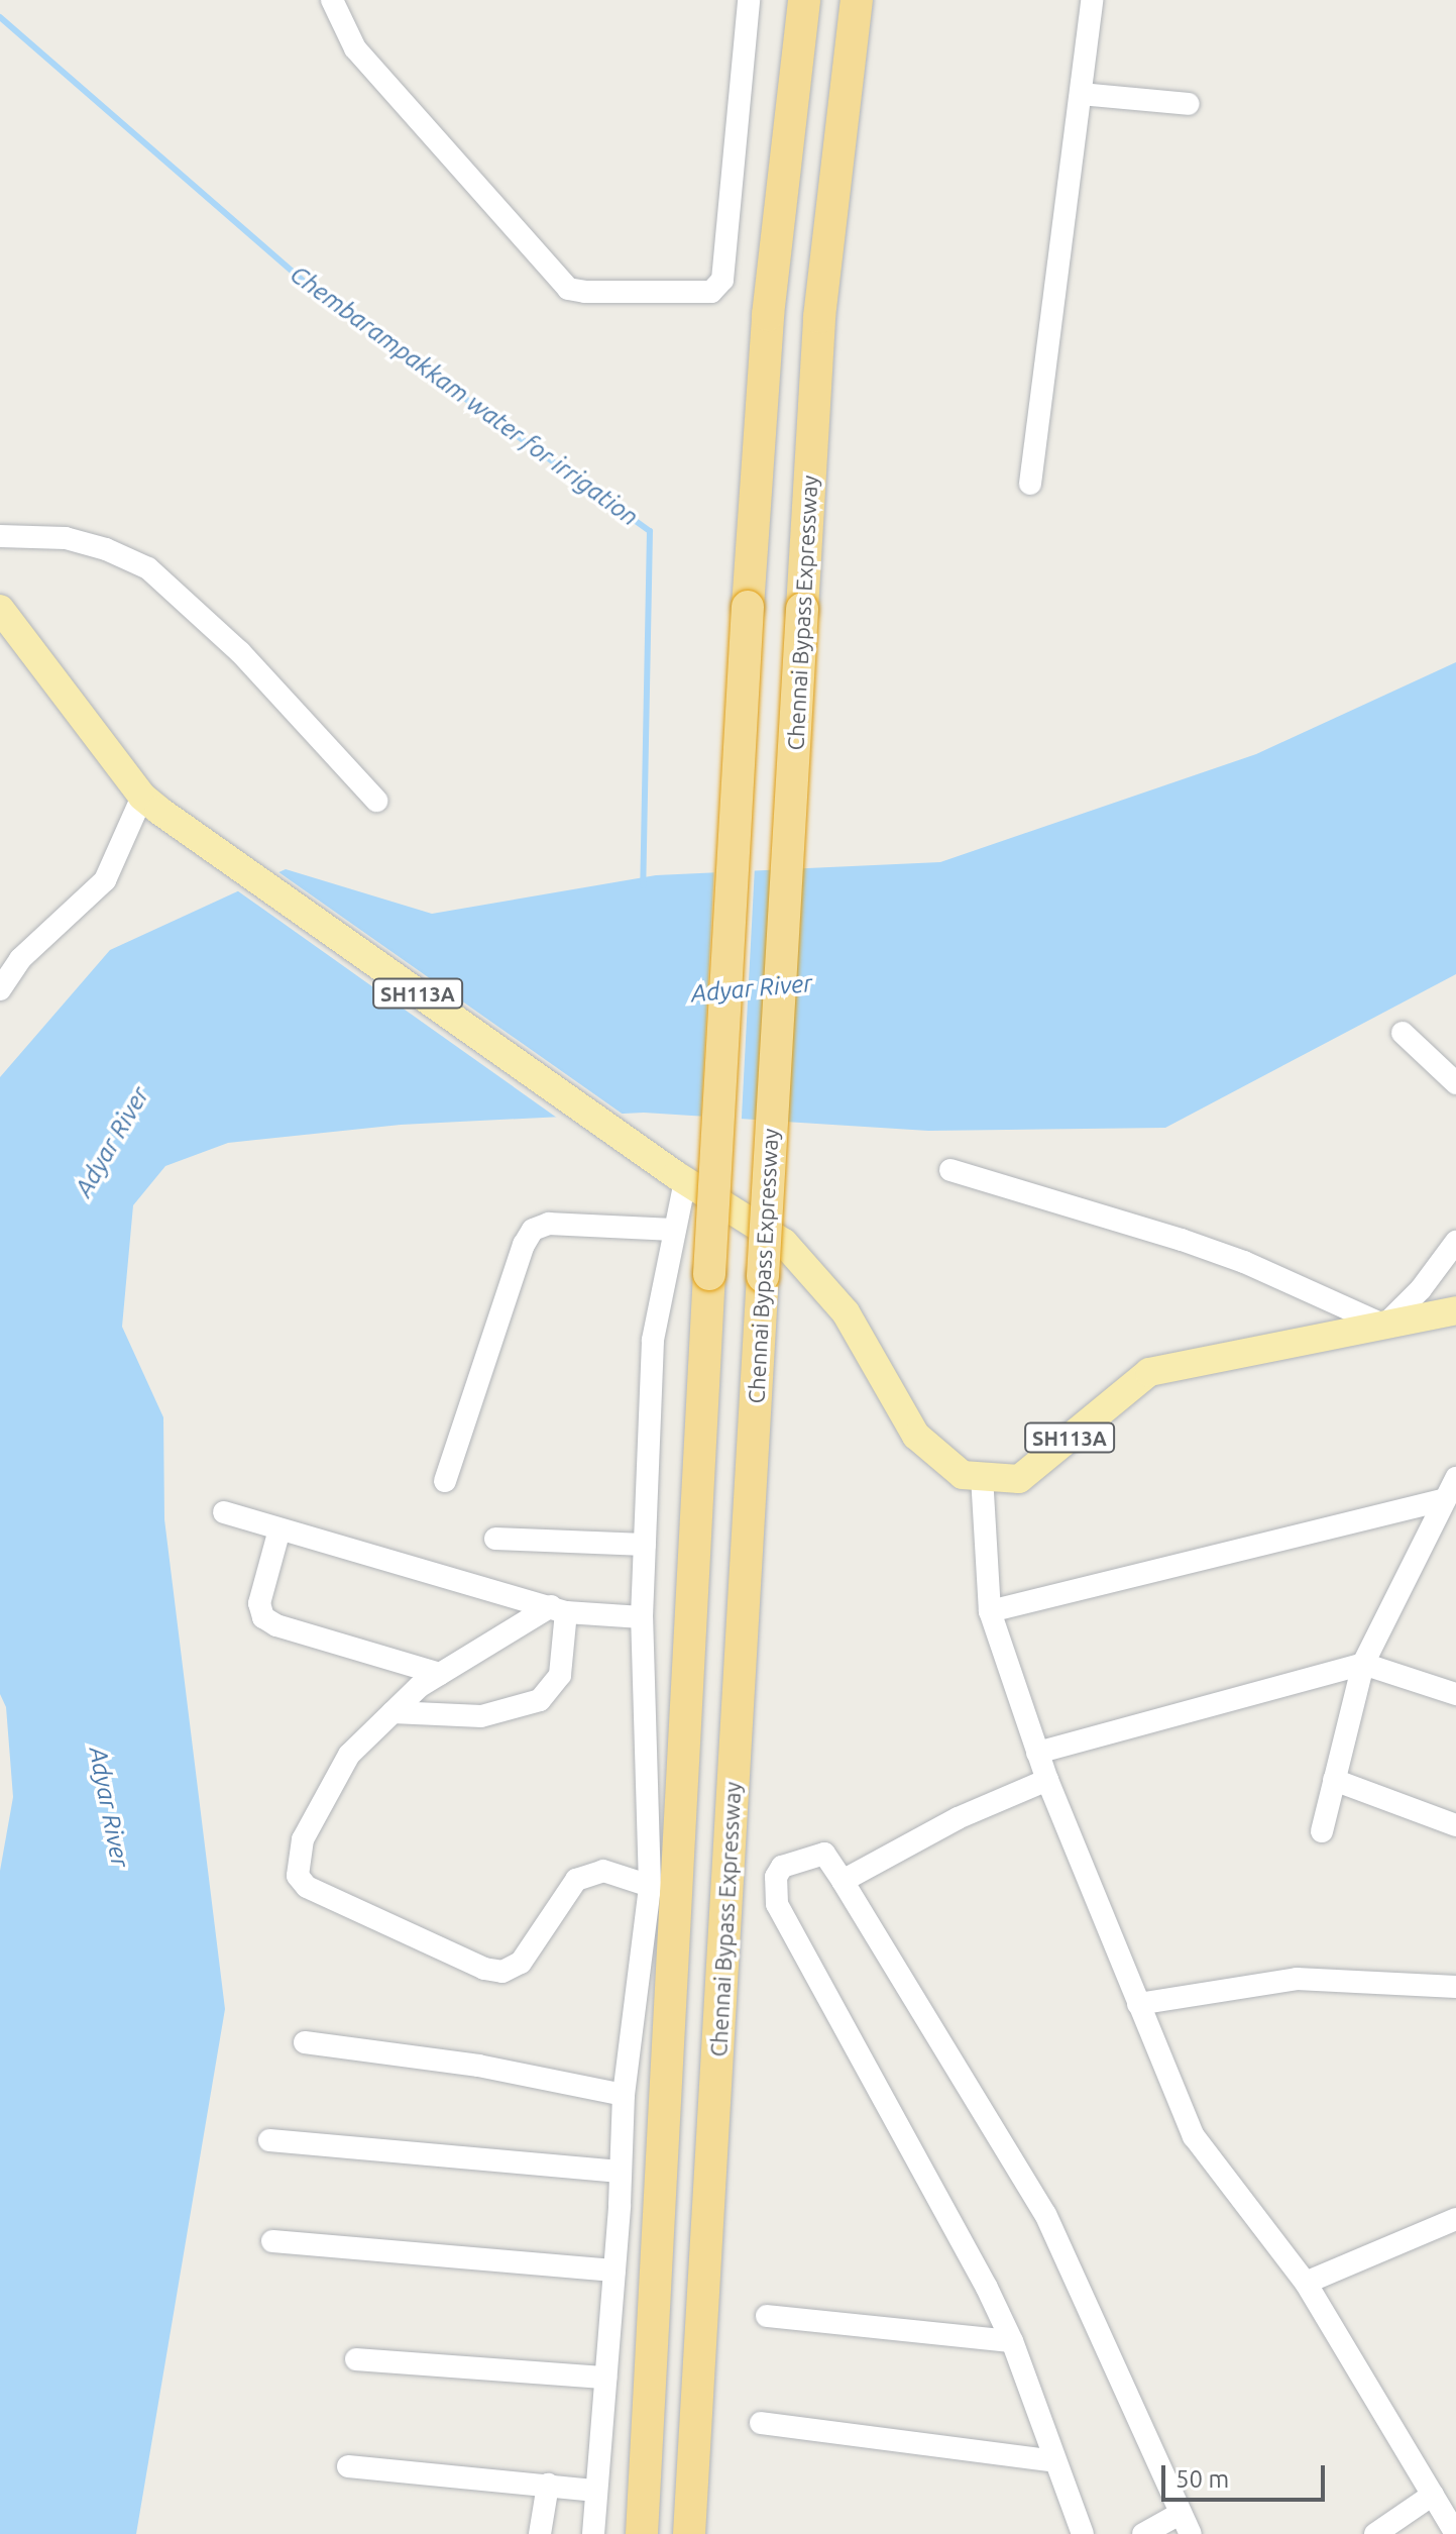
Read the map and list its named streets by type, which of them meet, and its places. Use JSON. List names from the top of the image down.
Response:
{
  "streets": {
    "highway": ["Chennai Bypass Expressway"],
    "main road": ["SH113A"]
  },
  "water": ["Chembarampakkam water for irrigation", "Adyar River"],
  "scale_bar": "50 m"
}
